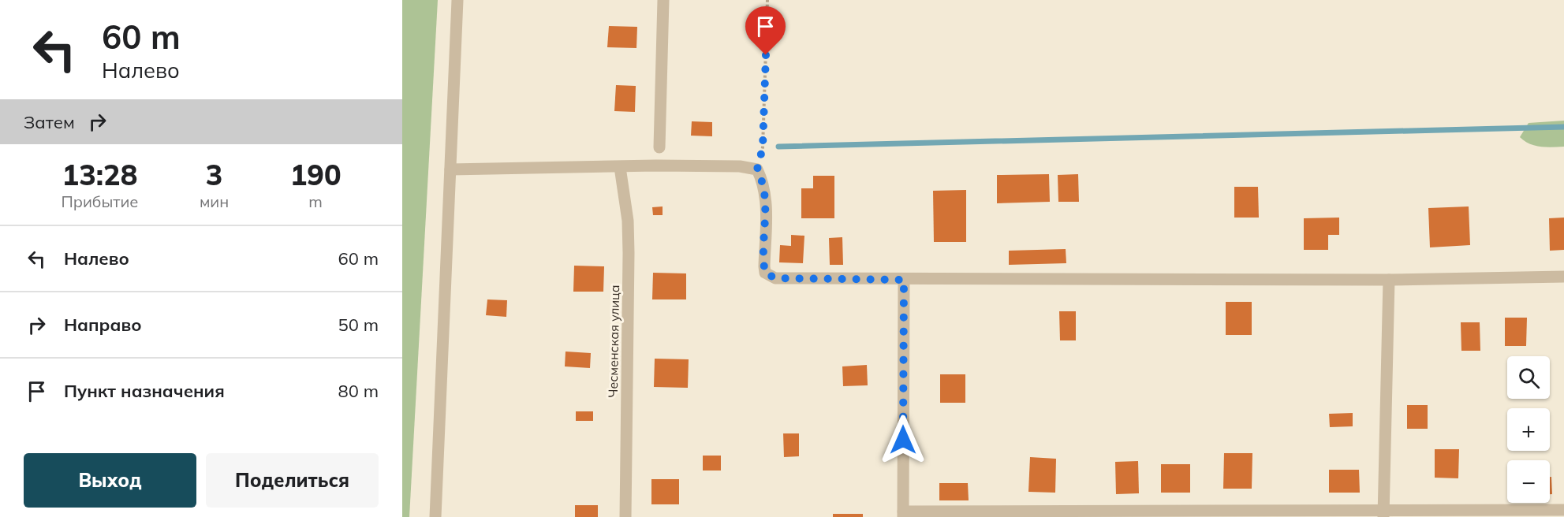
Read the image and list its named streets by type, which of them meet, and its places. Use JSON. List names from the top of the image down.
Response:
{
  "streets": {
    "street": ["Чесменская улица"]
  },
  "page": {
    "turn": ["60 m", "Налево"],
    "then": "Затем",
    "eta": [
      "13:28",
      "Прибытие",
      "3",
      "мин",
      "190",
      "m"
    ],
    "list": [
      {
        "name": "Налево",
        "value": "60 m"
      },
      {
        "name": "Направо",
        "value": "50 m"
      },
      {
        "name": "Пункт назначения",
        "value": "80 m"
      }
    ],
    "map_buttons": ["+", "−"],
    "buttons": ["Выход", "Поделиться"]
  }
}
